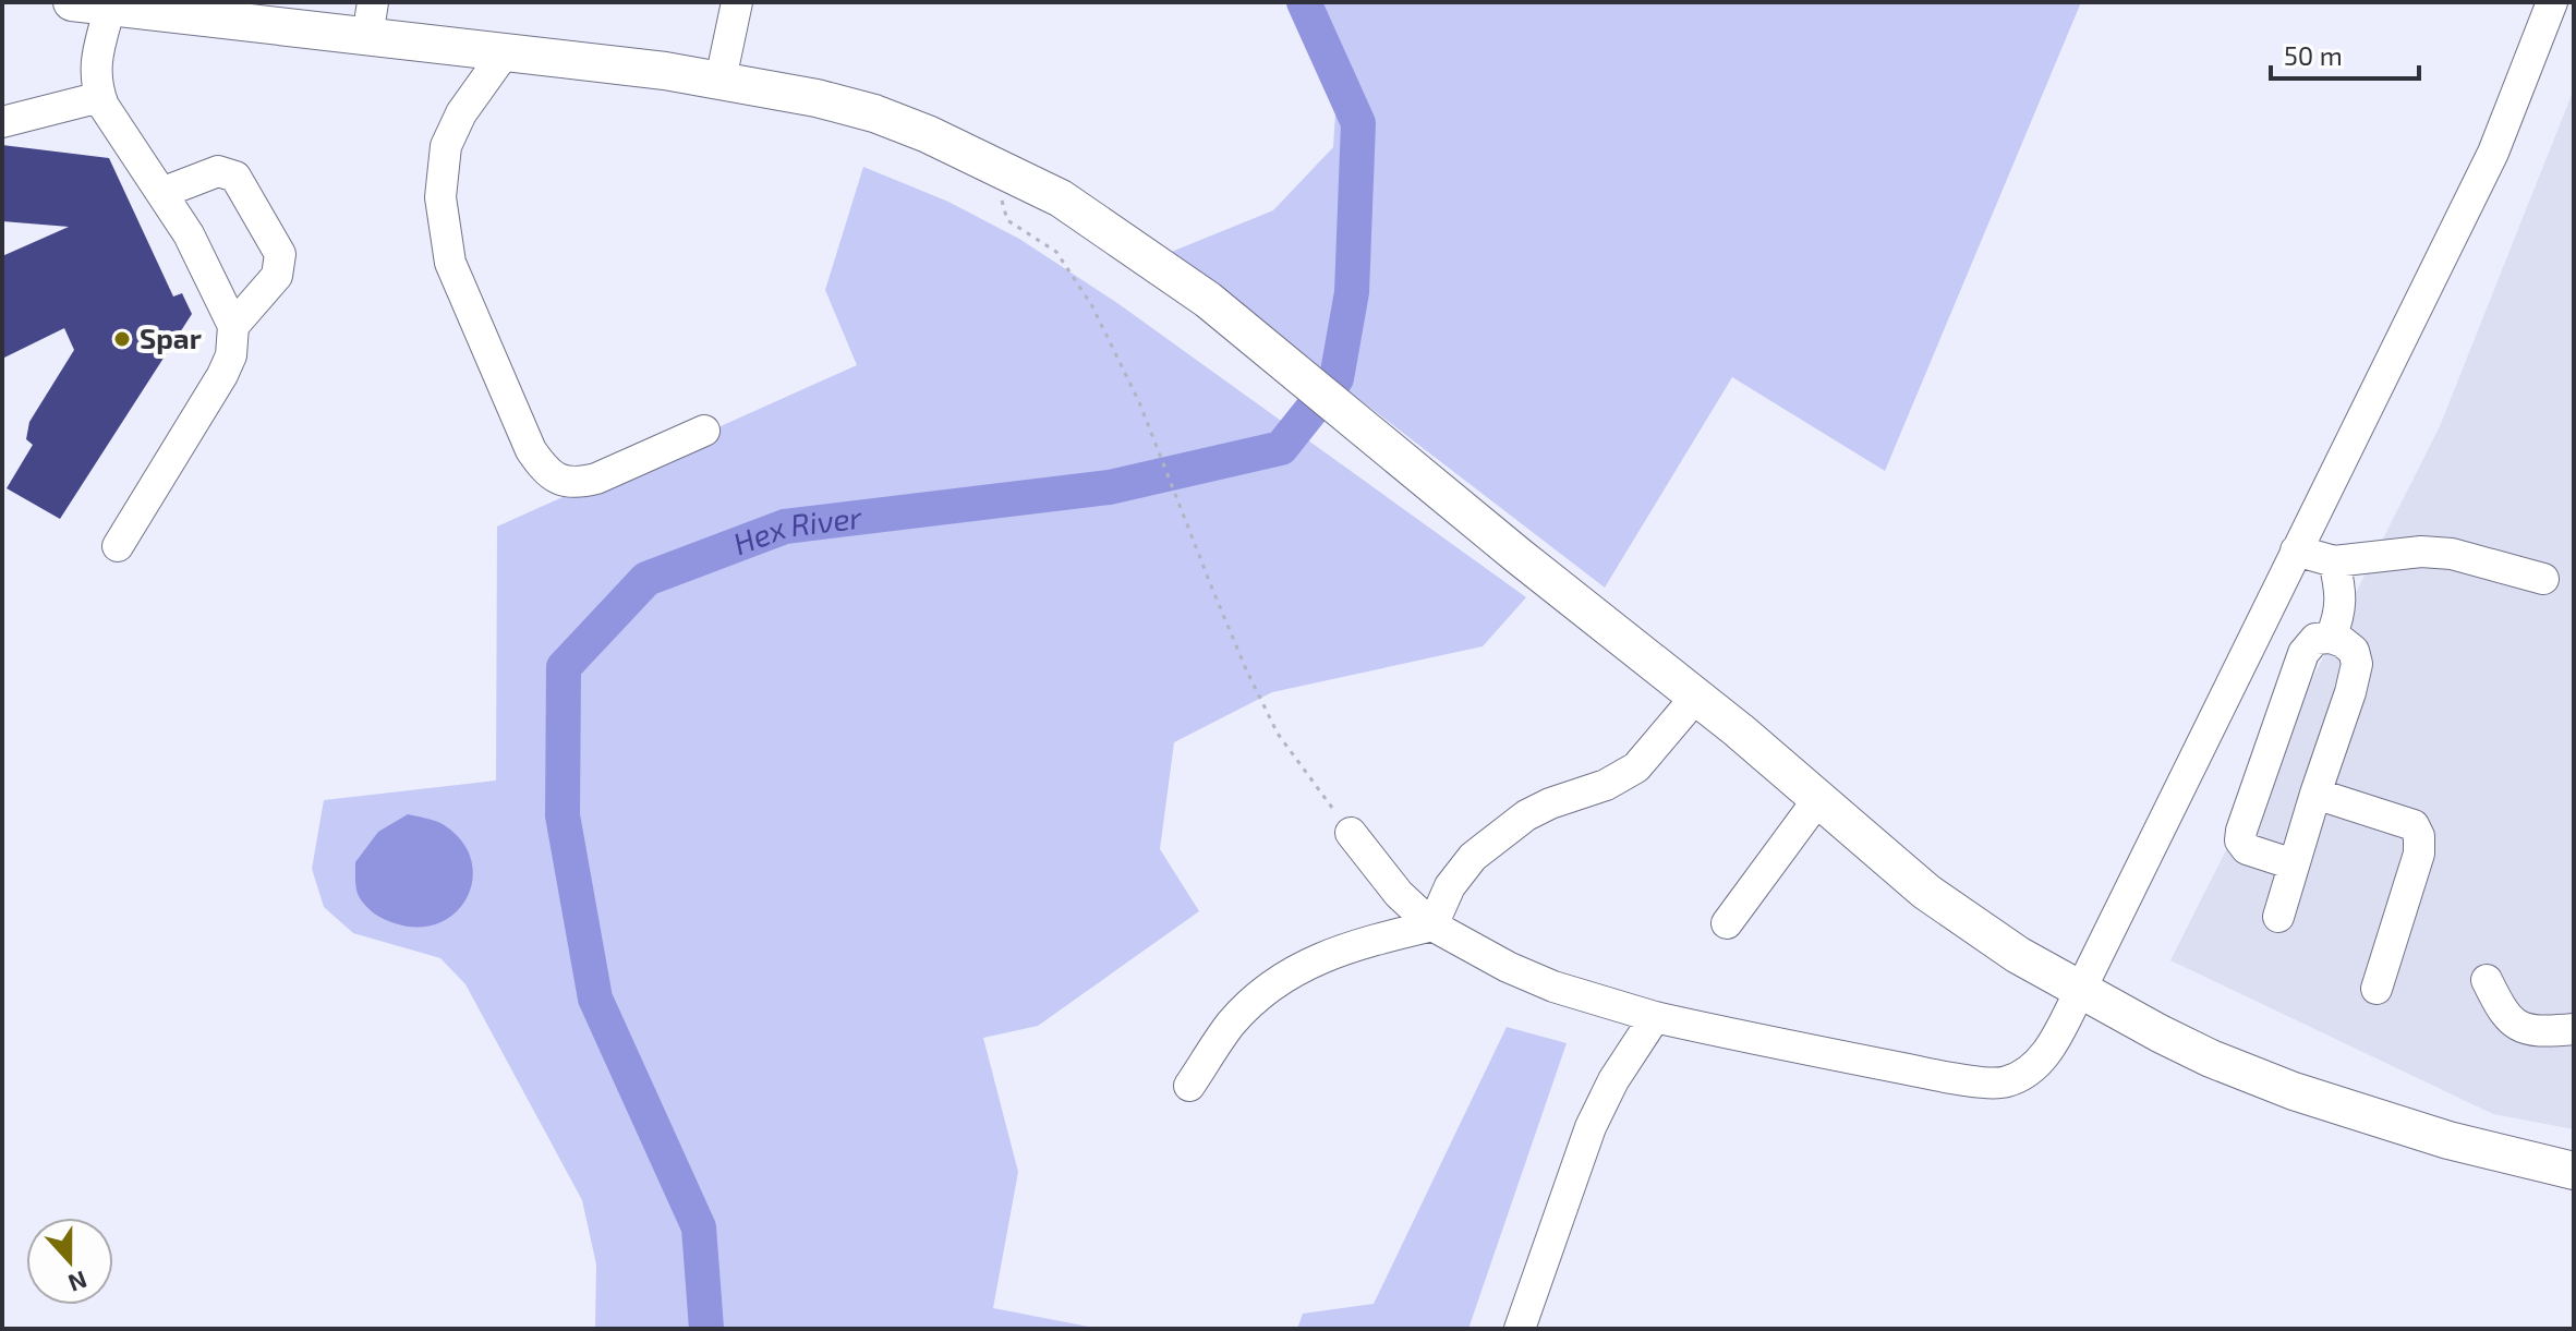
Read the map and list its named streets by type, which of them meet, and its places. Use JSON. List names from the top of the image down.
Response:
{
  "water": ["Hex River"],
  "places": ["Spar"],
  "scale_bar": "50 m",
  "north": "bottom"
}
